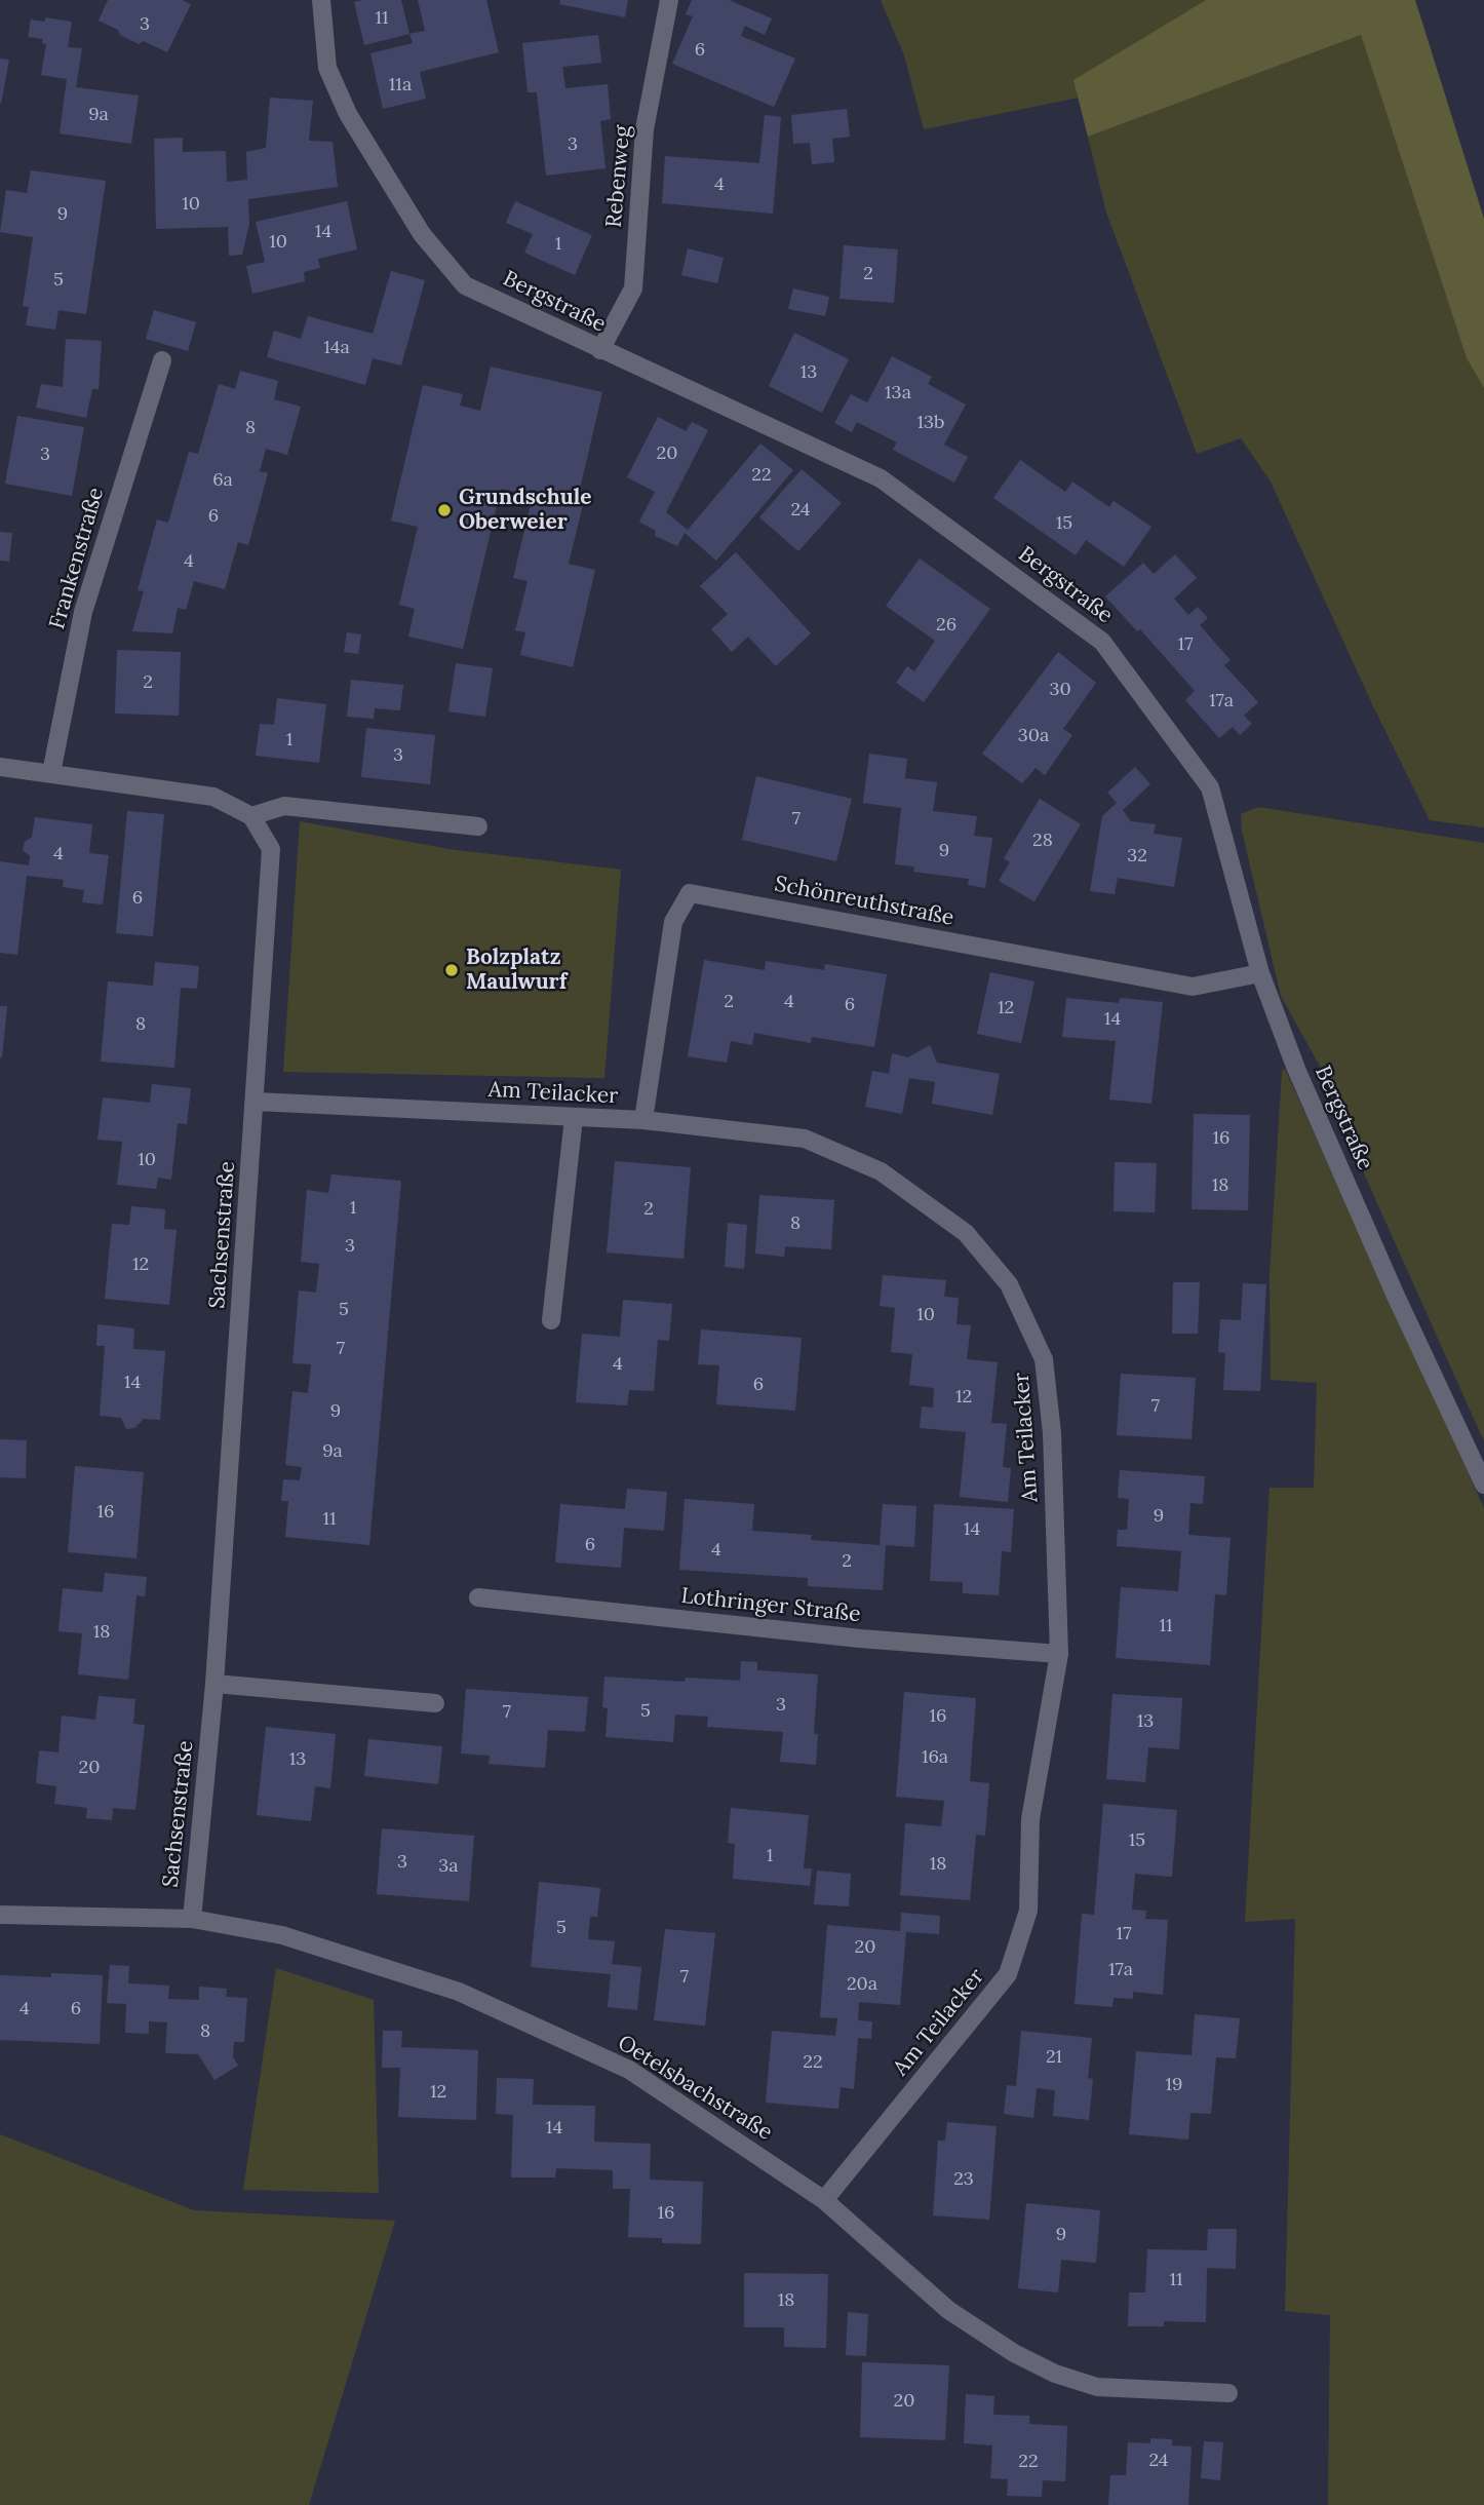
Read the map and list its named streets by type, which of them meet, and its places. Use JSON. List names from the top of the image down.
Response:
{
  "streets": {
    "street": [
      "Rebenweg",
      "Bergstraße",
      "Frankenstraße",
      "Schönreuthstraße",
      "Am Teilacker",
      "Sachsenstraße",
      "Lothringer Straße",
      "Oetelsbachstraße"
    ]
  },
  "crossings": [
    ["Rebenweg", "Bergstraße"],
    ["Bergstraße", "Schönreuthstraße"],
    ["Schönreuthstraße", "Am Teilacker"],
    ["Am Teilacker", "Sachsenstraße"],
    ["Am Teilacker", "Lothringer Straße"],
    ["Am Teilacker", "Oetelsbachstraße"],
    ["Sachsenstraße", "Oetelsbachstraße"]
  ],
  "places": ["Grundschule Oberweier", "Bolzplatz Maulwurf"],
  "house_numbers": [
    "11",
    "3",
    "6",
    "11a",
    "9a",
    "3",
    "4",
    "10",
    "9",
    "14",
    "10",
    "1",
    "2",
    "5",
    "14a",
    "13",
    "13a",
    "13b",
    "8",
    "20",
    "3",
    "22",
    "6a",
    "24",
    "6",
    "15",
    "4",
    "26",
    "17",
    "2",
    "30",
    "17a",
    "30a",
    "1",
    "3",
    "7",
    "28",
    "9",
    "4",
    "32",
    "6",
    "2",
    "4",
    "6",
    "12",
    "14",
    "8",
    "16",
    "10",
    "18",
    "1",
    "2",
    "8",
    "3",
    "12",
    "5",
    "10",
    "7",
    "4",
    "14",
    "6",
    "12",
    "7",
    "9",
    "9a",
    "16",
    "9",
    "11",
    "14",
    "6",
    "4",
    "2",
    "11",
    "18",
    "3",
    "5",
    "7",
    "16",
    "13",
    "16a",
    "13",
    "20",
    "15",
    "1",
    "3",
    "18",
    "3a",
    "5",
    "17",
    "20",
    "17a",
    "7",
    "20a",
    "4",
    "6",
    "8",
    "21",
    "22",
    "19",
    "12",
    "14",
    "23",
    "16",
    "9",
    "11",
    "18",
    "20",
    "24",
    "22"
  ]
}
